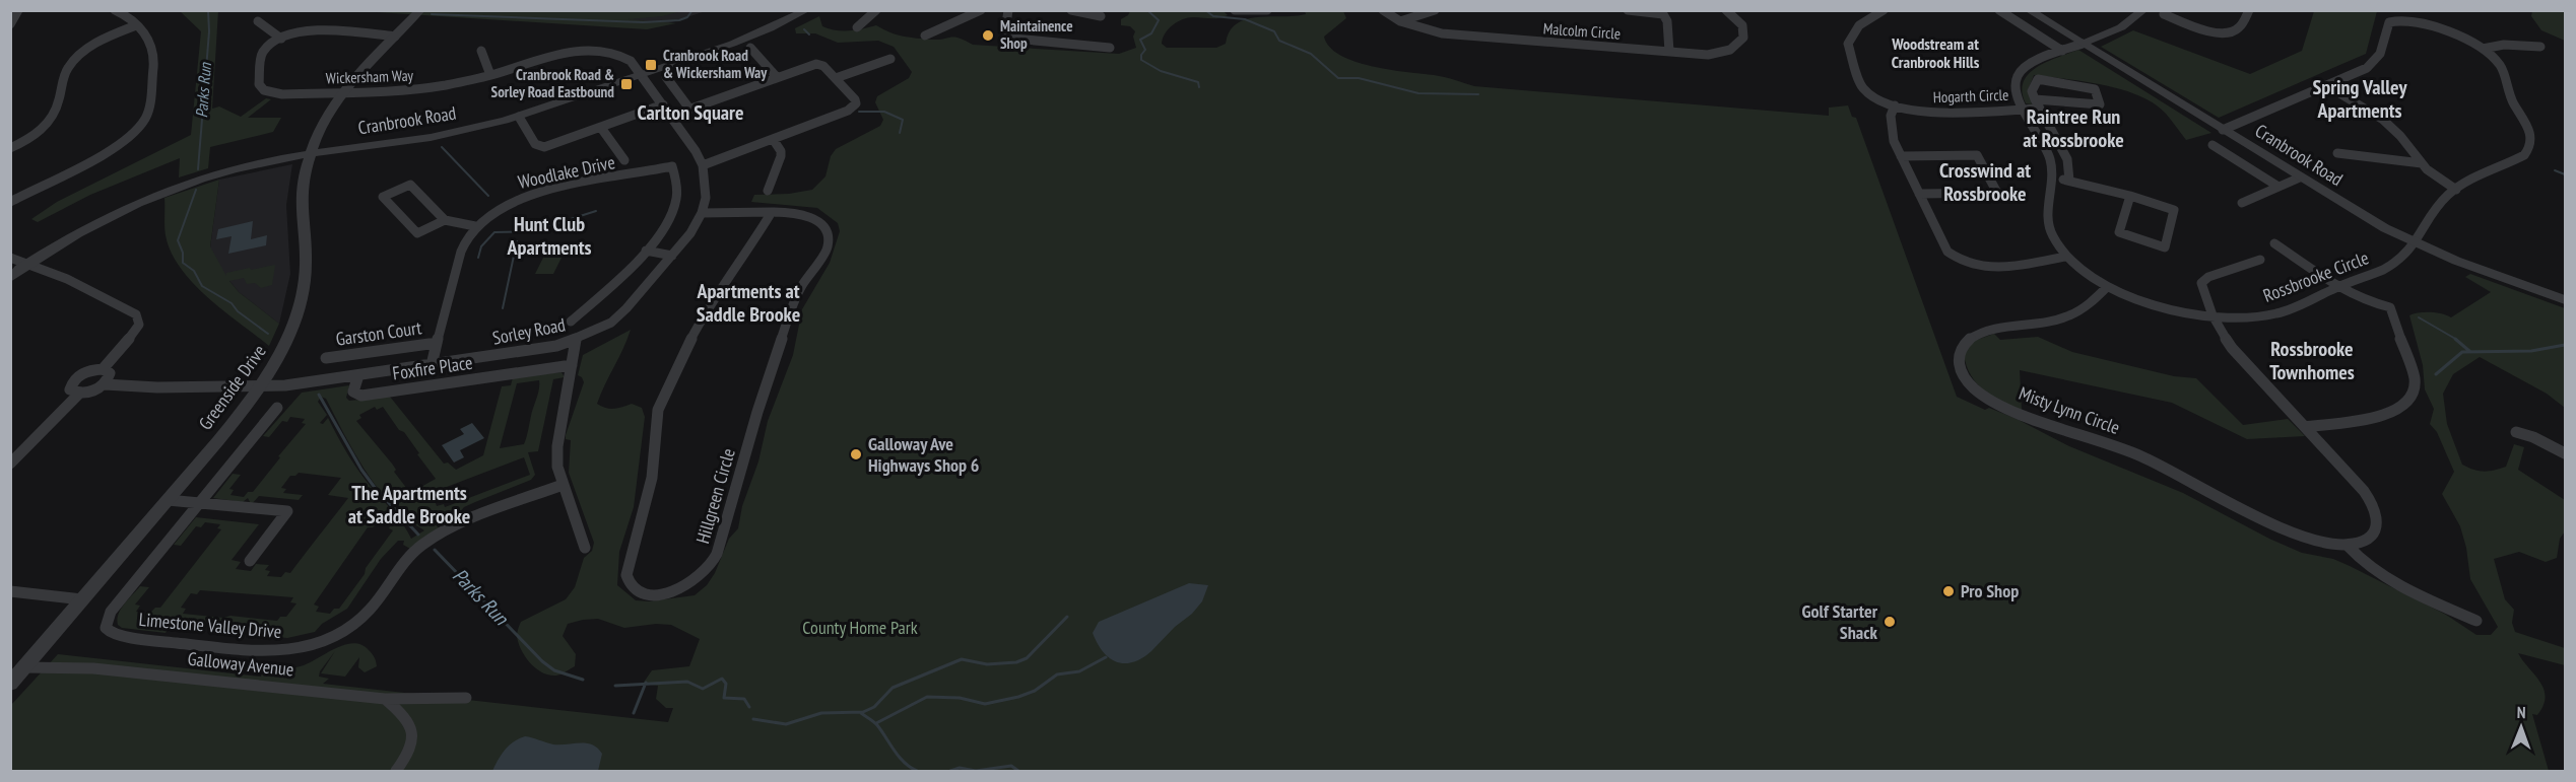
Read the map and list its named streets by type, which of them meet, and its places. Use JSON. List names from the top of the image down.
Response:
{
  "streets": {
    "street": [
      "Malcolm Circle",
      "Wickersham Way",
      "Hogarth Circle",
      "Cranbrook Road",
      "Woodlake Drive",
      "Rossbrooke Circle",
      "Sorley Road",
      "Garston Court",
      "Foxfire Place",
      "Greenside Drive",
      "Misty Lynn Circle",
      "Hillgreen Circle",
      "Limestone Valley Drive",
      "Galloway Avenue"
    ]
  },
  "crossings": [
    ["Wickersham Way", "Cranbrook Road"],
    ["Wickersham Way", "Sorley Road"],
    ["Wickersham Way", "Greenside Drive"],
    ["Hogarth Circle", "Rossbrooke Circle"],
    ["Cranbrook Road", "Rossbrooke Circle"],
    ["Cranbrook Road", "Sorley Road"],
    ["Cranbrook Road", "Greenside Drive"],
    ["Woodlake Drive", "Sorley Road"],
    ["Woodlake Drive", "Garston Court"],
    ["Rossbrooke Circle", "Misty Lynn Circle"],
    ["Sorley Road", "Foxfire Place"],
    ["Sorley Road", "Greenside Drive"],
    ["Sorley Road", "Hillgreen Circle"],
    ["Greenside Drive", "Galloway Avenue"]
  ],
  "districts": [
    "Woodstream at Cranbrook Hills",
    "Spring Valley Apartments",
    "Carlton Square",
    "Raintree Run at Rossbrooke",
    "Crosswind at Rossbrooke",
    "Hunt Club Apartments",
    "Apartments at Saddle Brooke",
    "Rossbrooke Townhomes",
    "The Apartments at Saddle Brooke"
  ],
  "water": ["Parks Run"],
  "parks": ["County Home Park"],
  "places": {
    "other": [
      "Maintainence Shop",
      "Galloway Ave Highways Shop 6",
      "Pro Shop",
      "Golf Starter Shack"
    ],
    "transit": ["Cranbrook Road & Wickersham Way", "Cranbrook Road & Sorley Road Eastbound"]
  },
  "north": "top"
}
